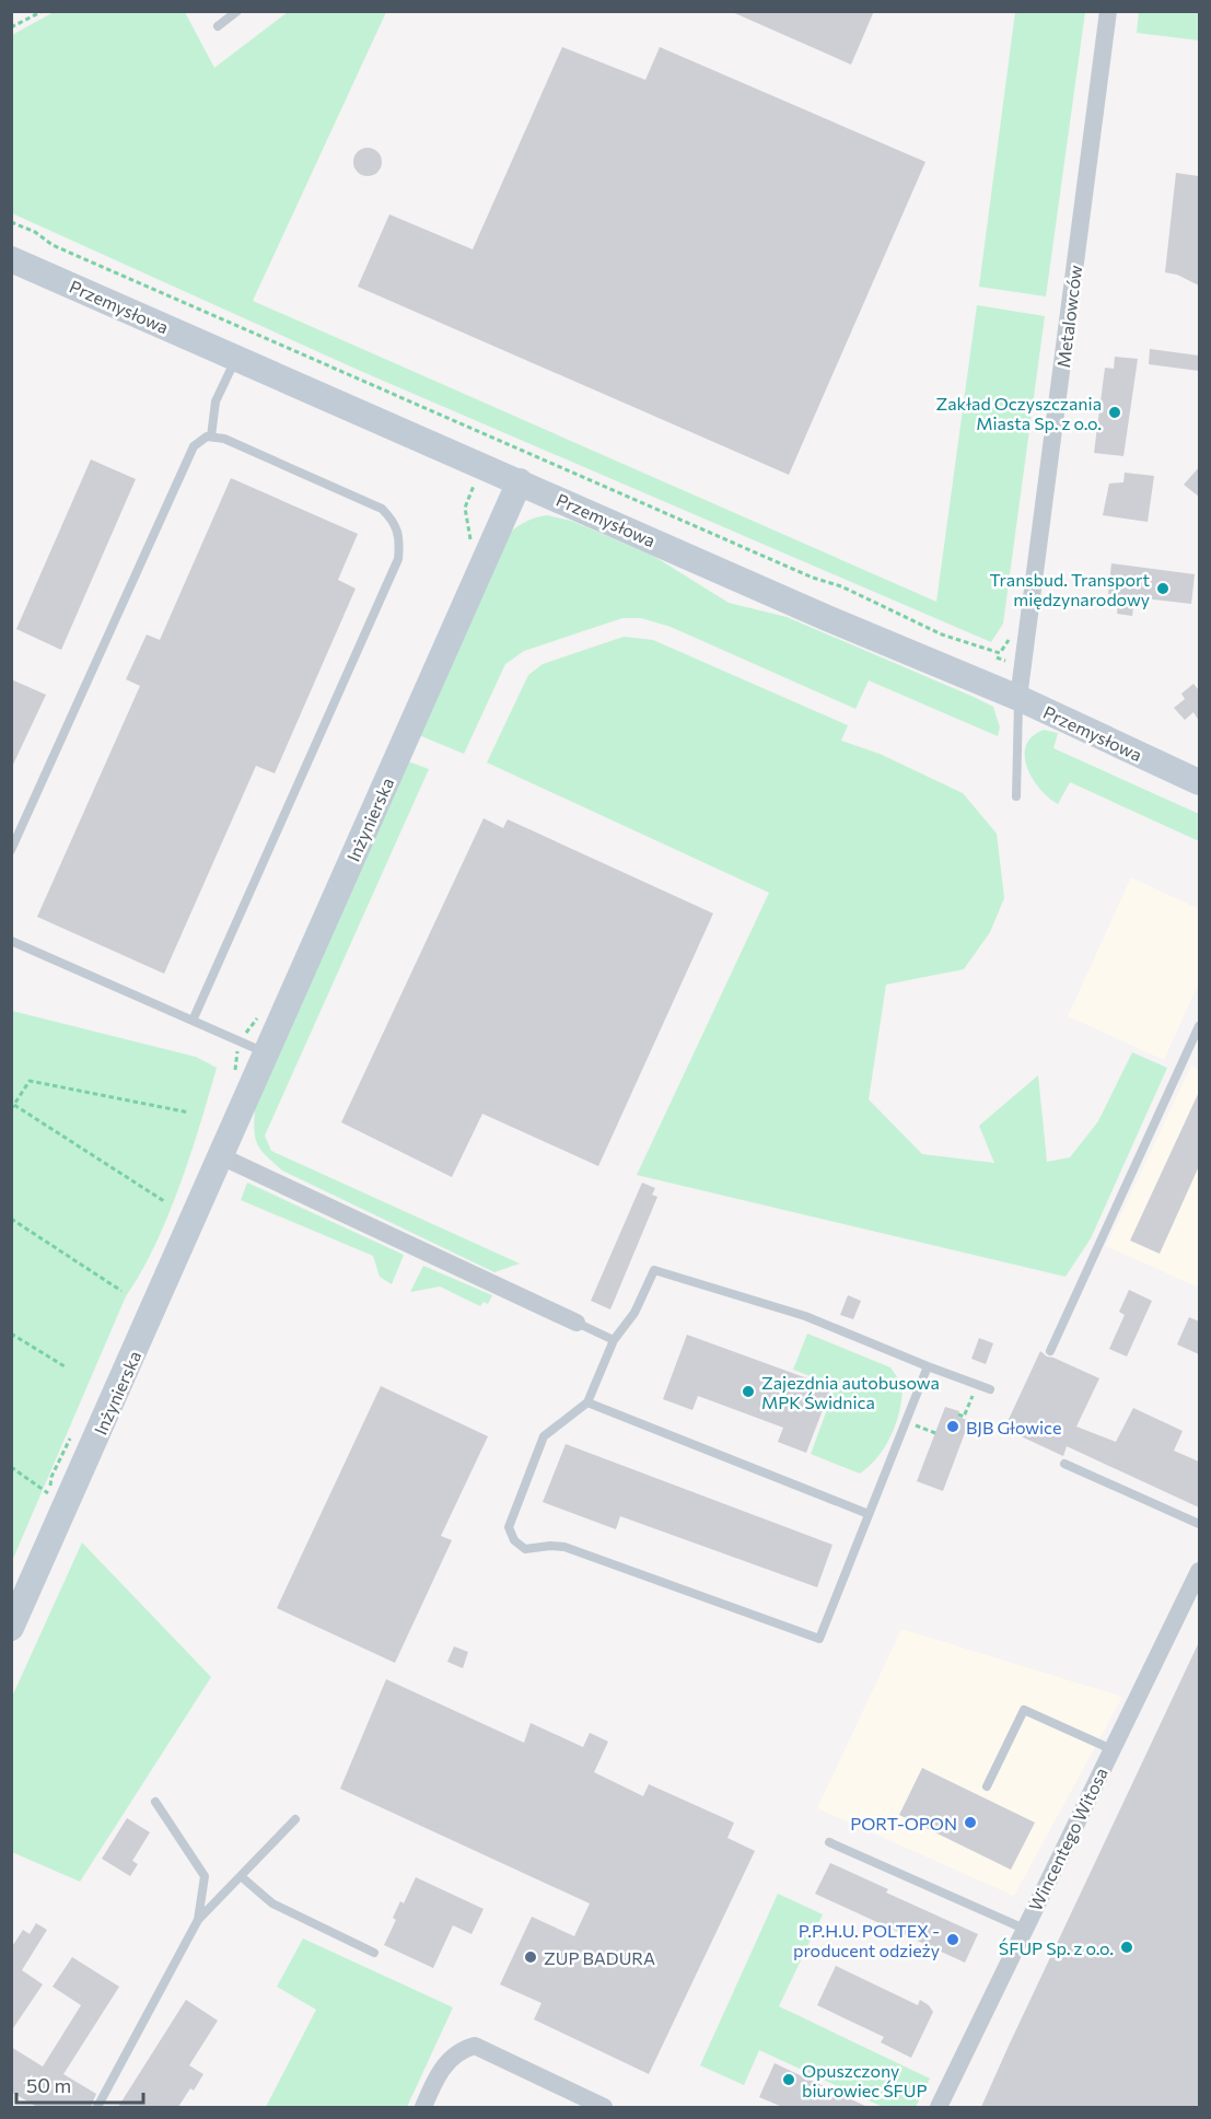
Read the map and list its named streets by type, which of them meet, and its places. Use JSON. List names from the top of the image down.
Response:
{
  "streets": {
    "main road": ["Przemysłowa", "Inżynierska"],
    "street": ["Metalowców", "Wincentego Witosa"]
  },
  "crossings": [
    ["Przemysłowa", "Metalowców"],
    ["Przemysłowa", "Inżynierska"]
  ],
  "places": [
    "Zakład Oczyszczania Miasta Sp. z o.o.",
    "Transbud. Transport międzynarodowy",
    "Zajezdnia autobusowa MPK Świdnica",
    "BJB Głowice",
    "PORT-OPON",
    "P.P.H.U. POLTEX - producent odzieży",
    "ŚFUP Sp. z o.o.",
    "ZUP BADURA",
    "Opuszczony biurowiec ŚFUP"
  ],
  "scale_bar": "50 m"
}
